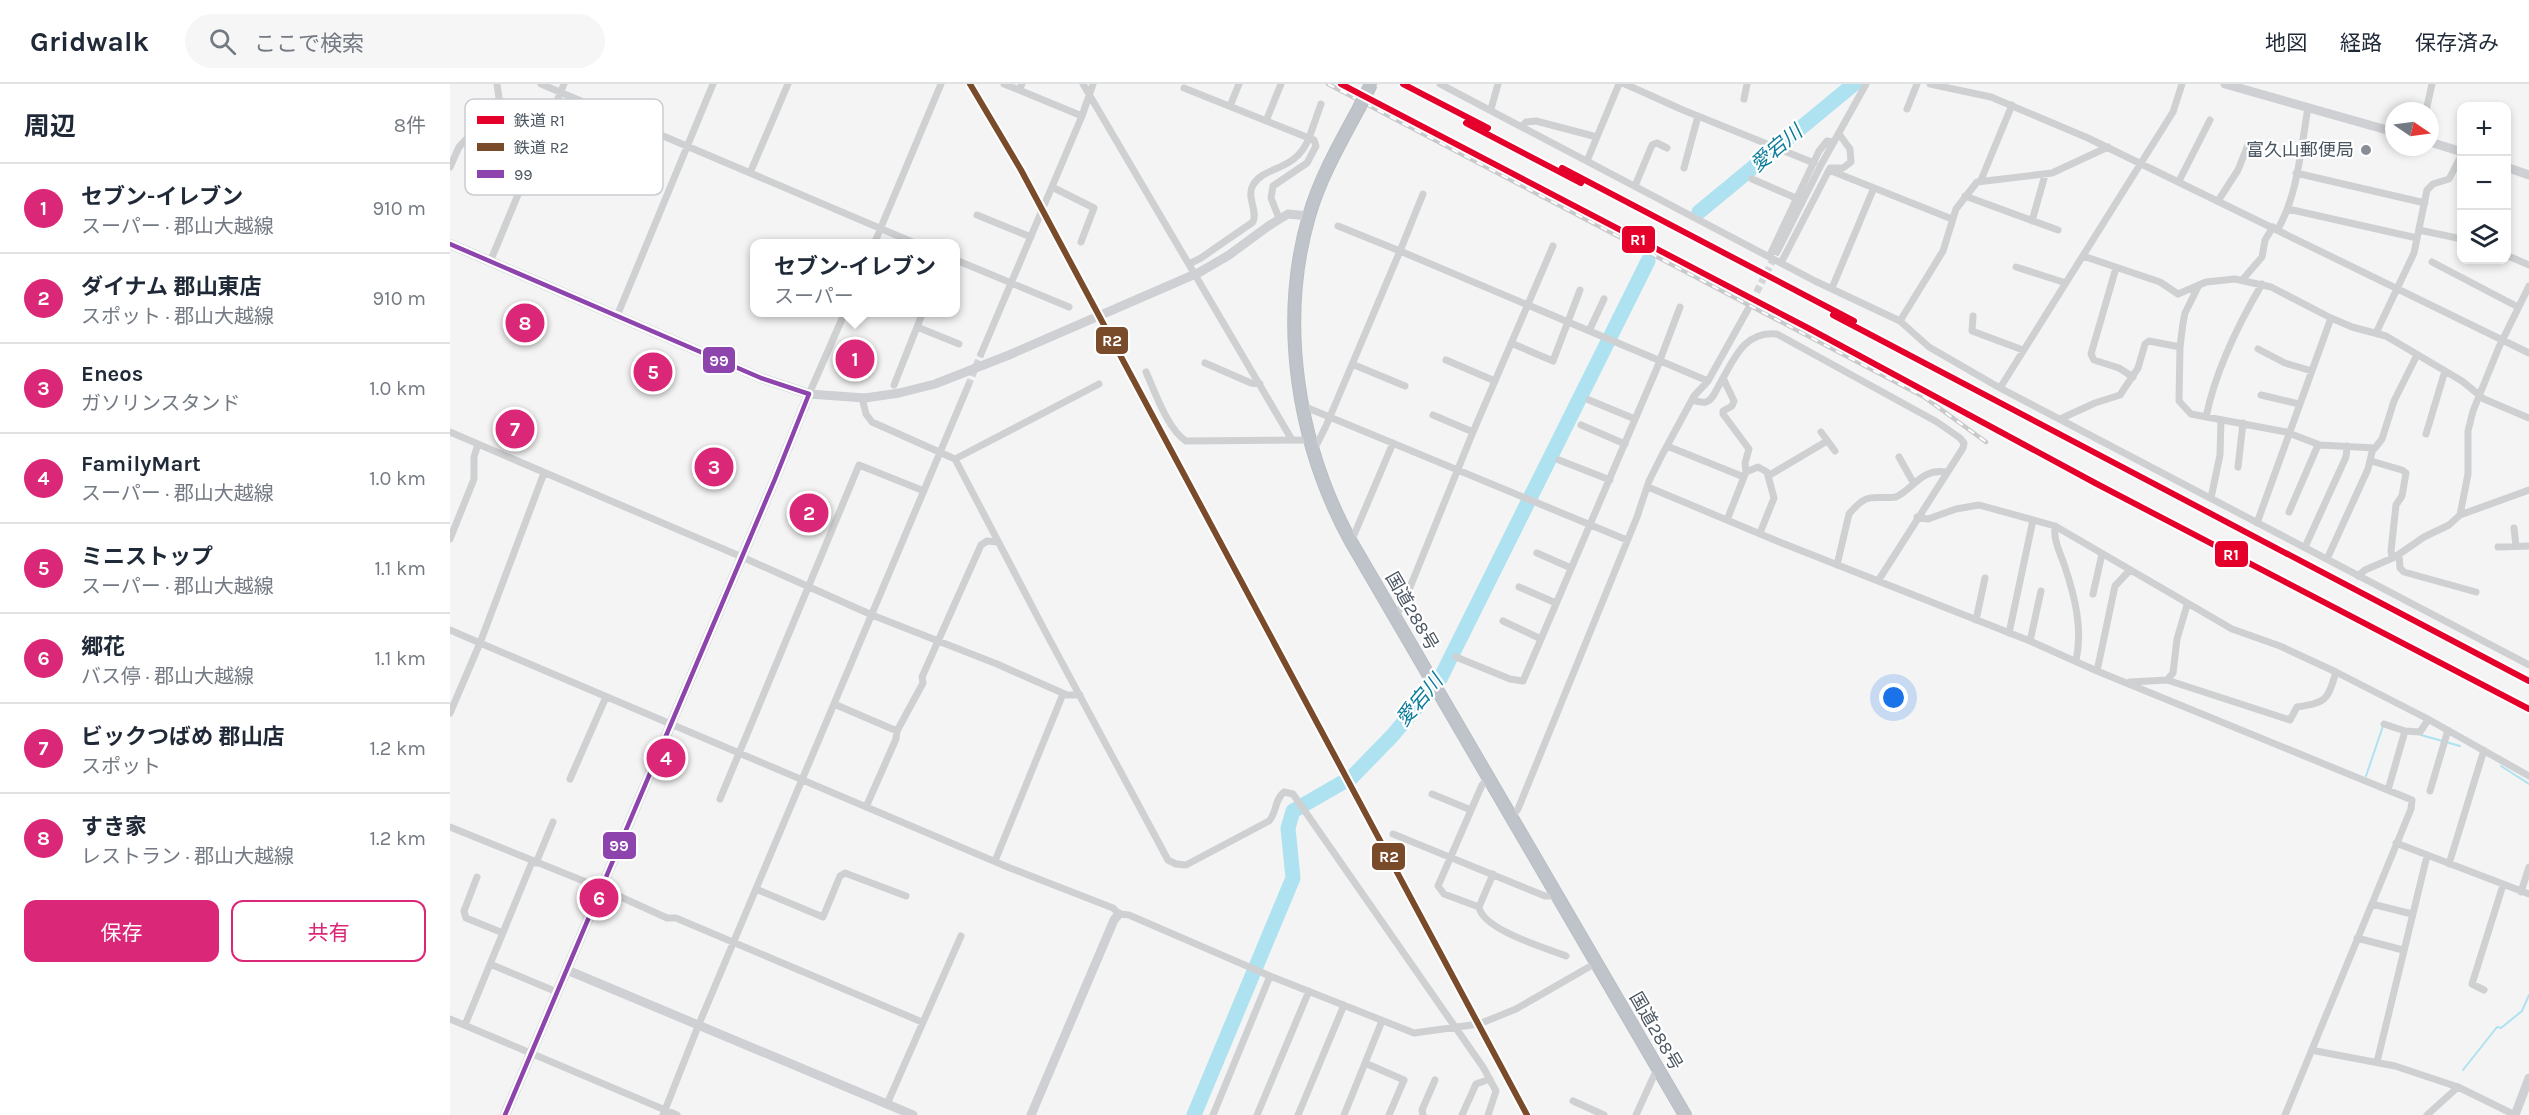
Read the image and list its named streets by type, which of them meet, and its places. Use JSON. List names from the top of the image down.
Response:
{
  "streets": {
    "highway": ["国道288号"]
  },
  "water": ["愛宕川"],
  "places": ["富久山郵便局"],
  "lines": ["rail line R1", "rail line R2", "transit line 99"],
  "legend": ["鉄道 R1", "鉄道 R2", "99"],
  "north": "right",
  "page": {
    "header": "Gridwalk",
    "search": "ここで検索",
    "nav": ["地図", "経路", "保存済み"],
    "heading": ["周辺", "8件"],
    "map_buttons": ["+", "−"],
    "list": [
      {
        "mark": "1",
        "name": "セブン-イレブン",
        "note": "スーパー · 郡山大越線",
        "value": "910 m"
      },
      {
        "mark": "2",
        "name": "ダイナム 郡山東店",
        "note": "スポット · 郡山大越線",
        "value": "910 m"
      },
      {
        "mark": "3",
        "name": "Eneos",
        "note": "ガソリンスタンド",
        "value": "1.0 km"
      },
      {
        "mark": "4",
        "name": "FamilyMart",
        "note": "スーパー · 郡山大越線",
        "value": "1.0 km"
      },
      {
        "mark": "5",
        "name": "ミニストップ",
        "note": "スーパー · 郡山大越線",
        "value": "1.1 km"
      },
      {
        "mark": "6",
        "name": "郷花",
        "note": "バス停 · 郡山大越線",
        "value": "1.1 km"
      },
      {
        "mark": "7",
        "name": "ビックつばめ 郡山店",
        "note": "スポット",
        "value": "1.2 km"
      },
      {
        "mark": "8",
        "name": "すき家",
        "note": "レストラン · 郡山大越線",
        "value": "1.2 km"
      }
    ],
    "popup": ["セブン-イレブン", "スーパー"],
    "pins": [
      "8",
      "1",
      "5",
      "7",
      "3",
      "2",
      "4",
      "6"
    ],
    "buttons": ["保存", "共有"]
  }
}
